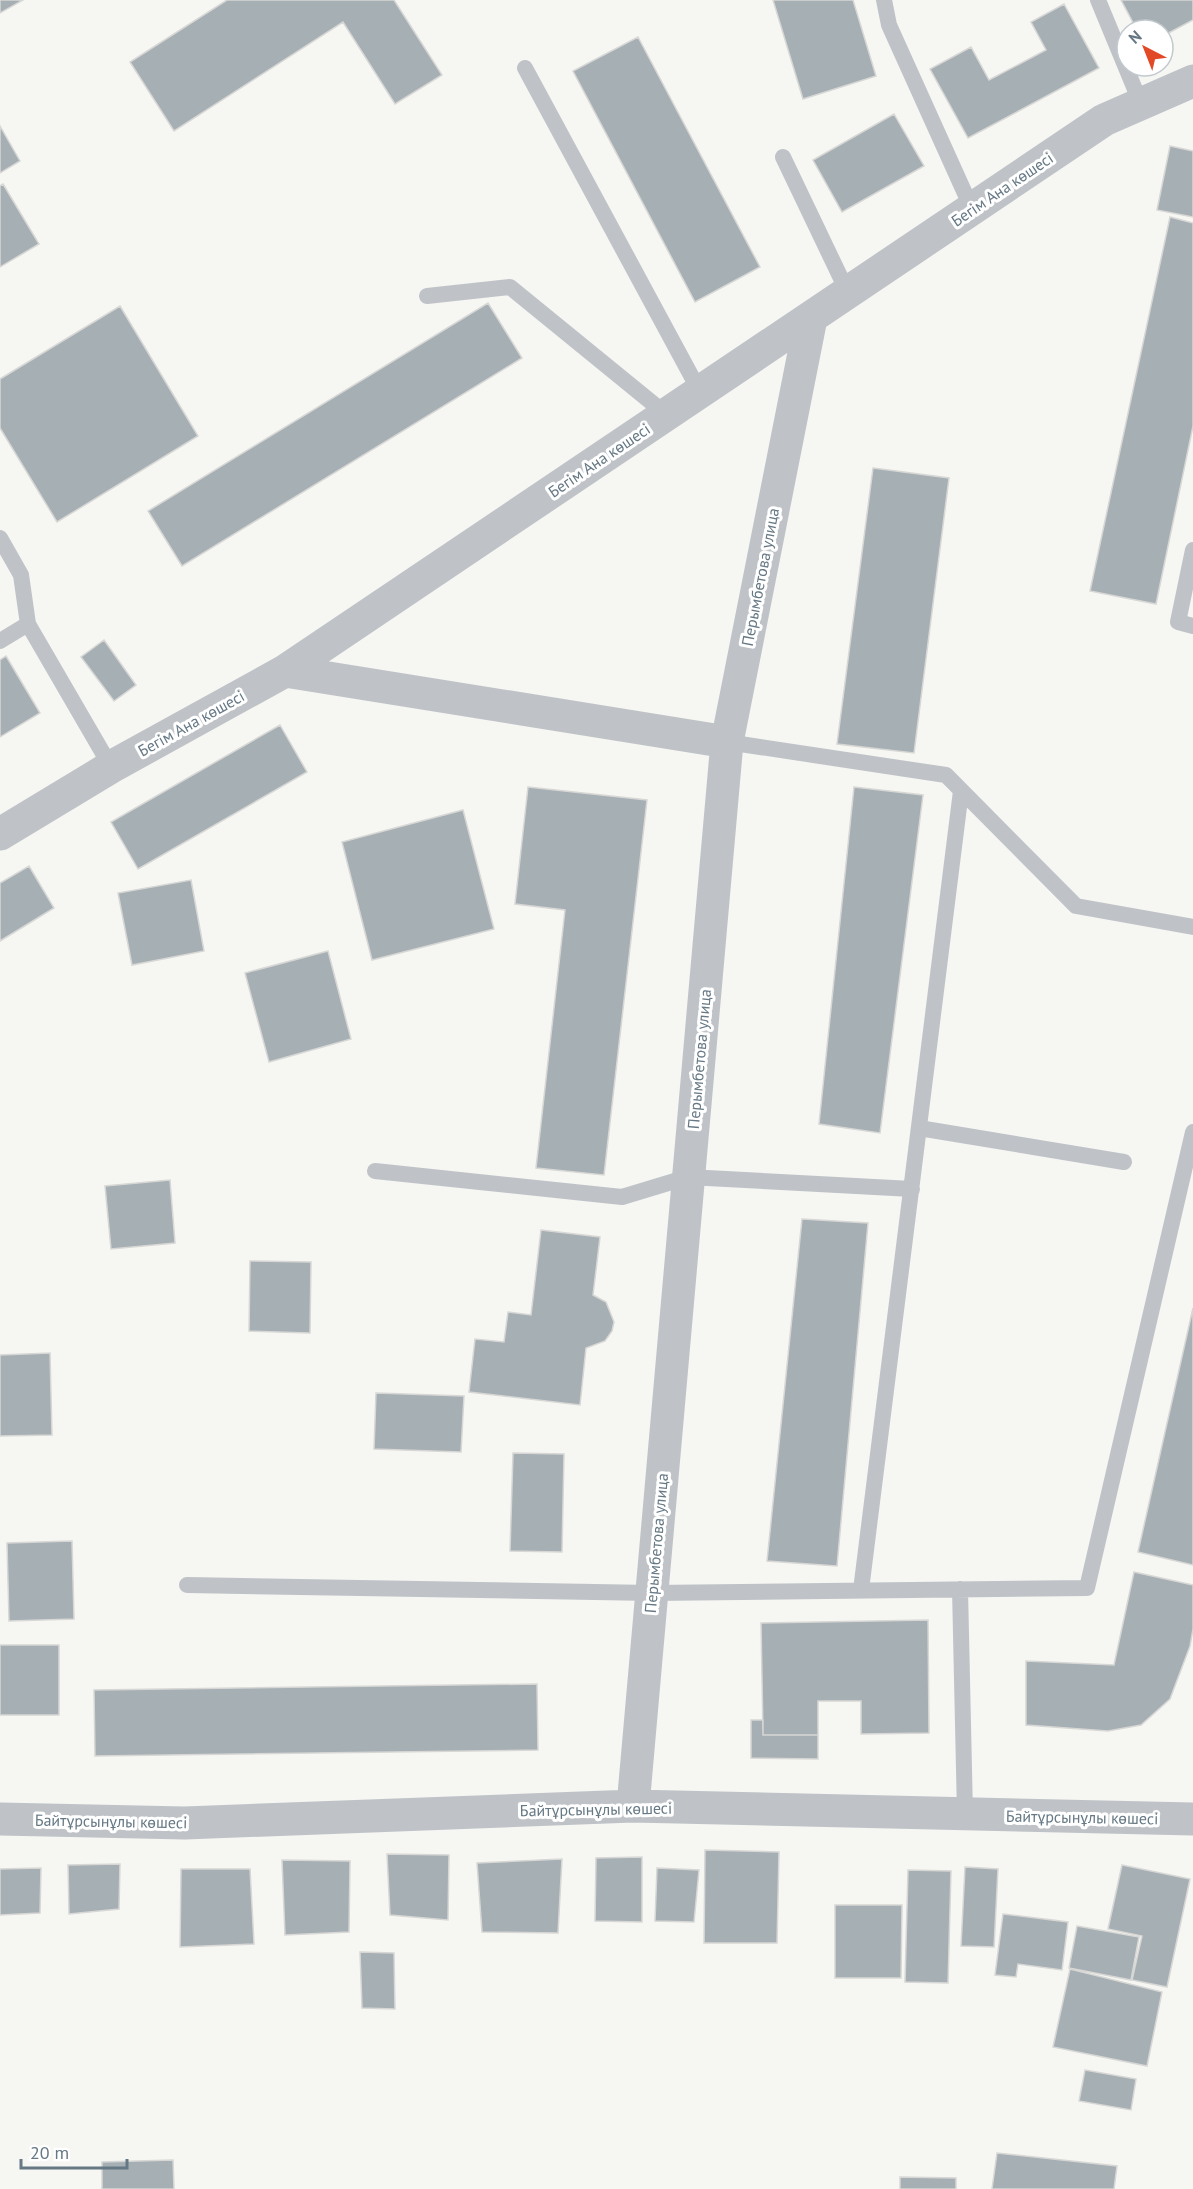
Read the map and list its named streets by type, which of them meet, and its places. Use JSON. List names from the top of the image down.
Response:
{
  "streets": {
    "street": ["Бегім Ана көшесі", "Перымбетова улица", "Байтұрсынұлы көшесі"]
  },
  "crossings": [
    ["Бегім Ана көшесі", "Перымбетова улица"],
    ["Перымбетова улица", "Байтұрсынұлы көшесі"]
  ],
  "scale_bar": "20 m",
  "north": "top left"
}
